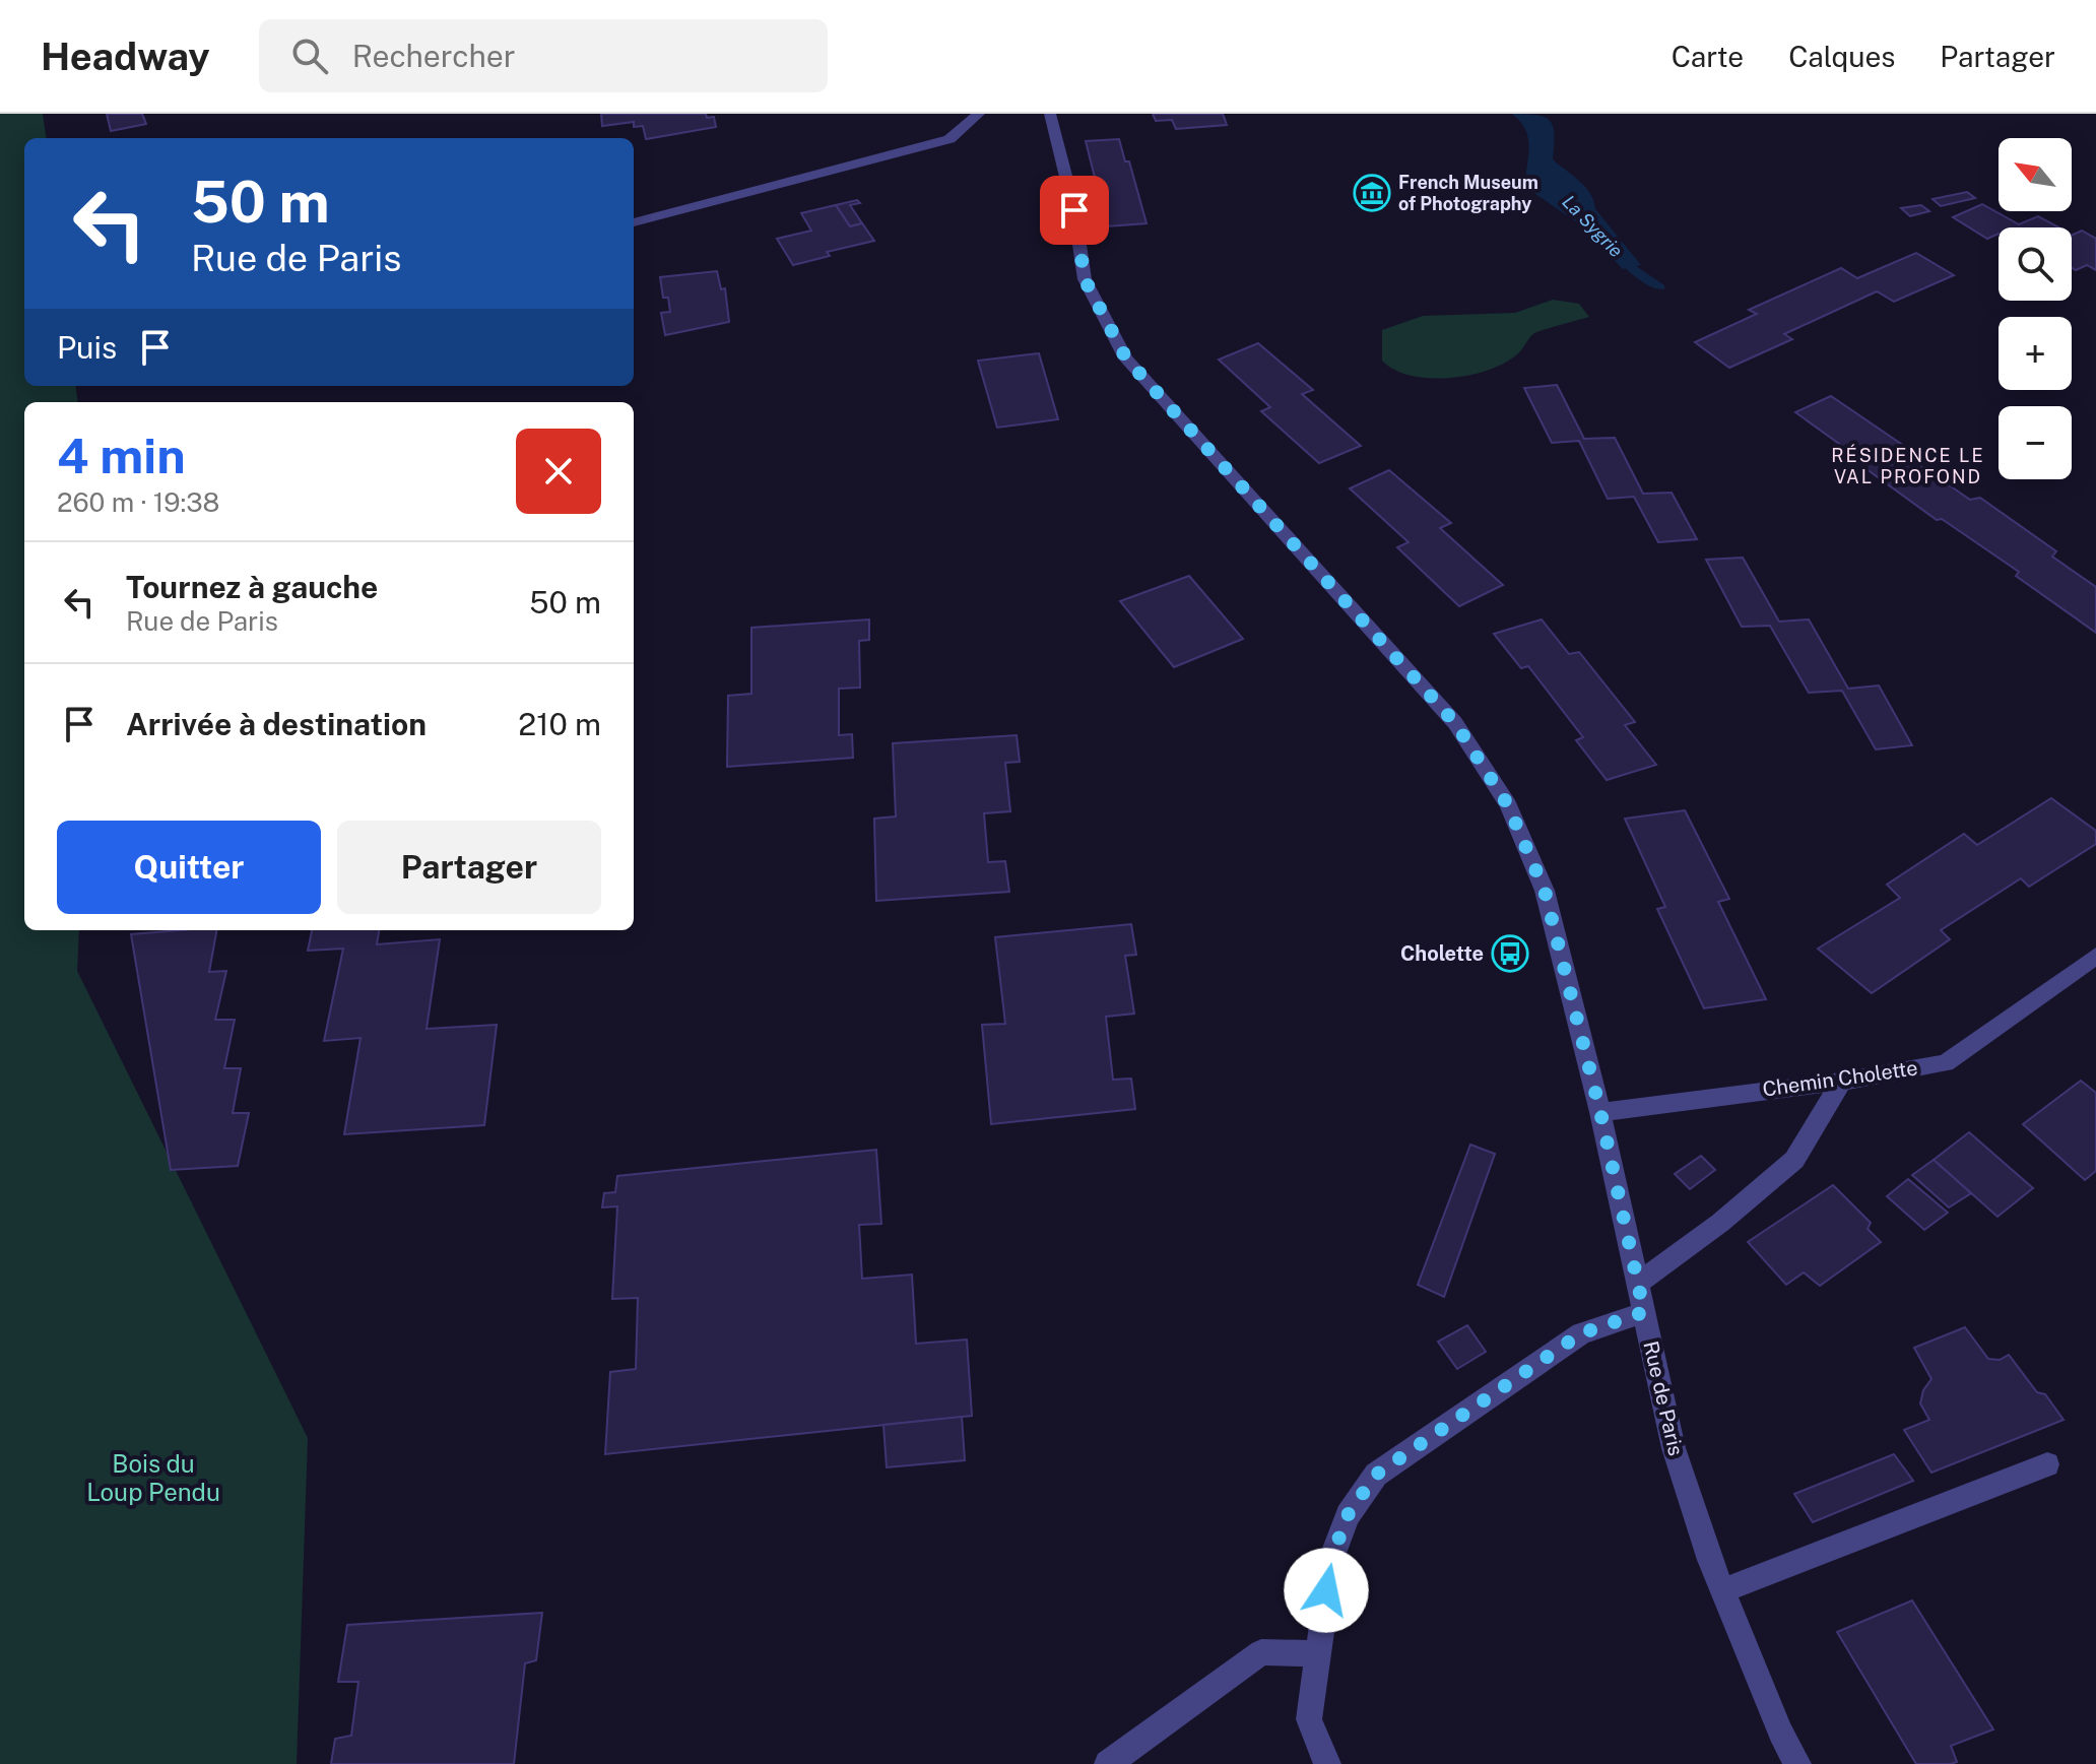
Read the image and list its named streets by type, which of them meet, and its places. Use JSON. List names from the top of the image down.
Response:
{
  "streets": {
    "street": ["Chemin Cholette", "Rue de Paris"]
  },
  "crossings": [
    ["Chemin Cholette", "Rue de Paris"]
  ],
  "districts": ["RÉSIDENCE LE VAL PROFOND"],
  "water": ["La Sygrie"],
  "parks": ["Bois du Loup Pendu"],
  "places": {
    "museum": ["French Museum of Photography"],
    "bus stop": ["Cholette"]
  },
  "north": "top left",
  "page": {
    "header": "Headway",
    "search": "Rechercher",
    "nav": ["Carte", "Calques", "Partager"],
    "map_buttons": ["+", "−"],
    "turn": ["50 m", "Rue de Paris"],
    "then": "Puis",
    "heading": ["4 min", "260 m · 19:38"],
    "list": [
      {
        "name": "Tournez à gauche",
        "note": "Rue de Paris",
        "value": "50 m"
      },
      {
        "name": "Arrivée à destination",
        "value": "210 m"
      }
    ],
    "buttons": ["Quitter", "Partager"]
  }
}
